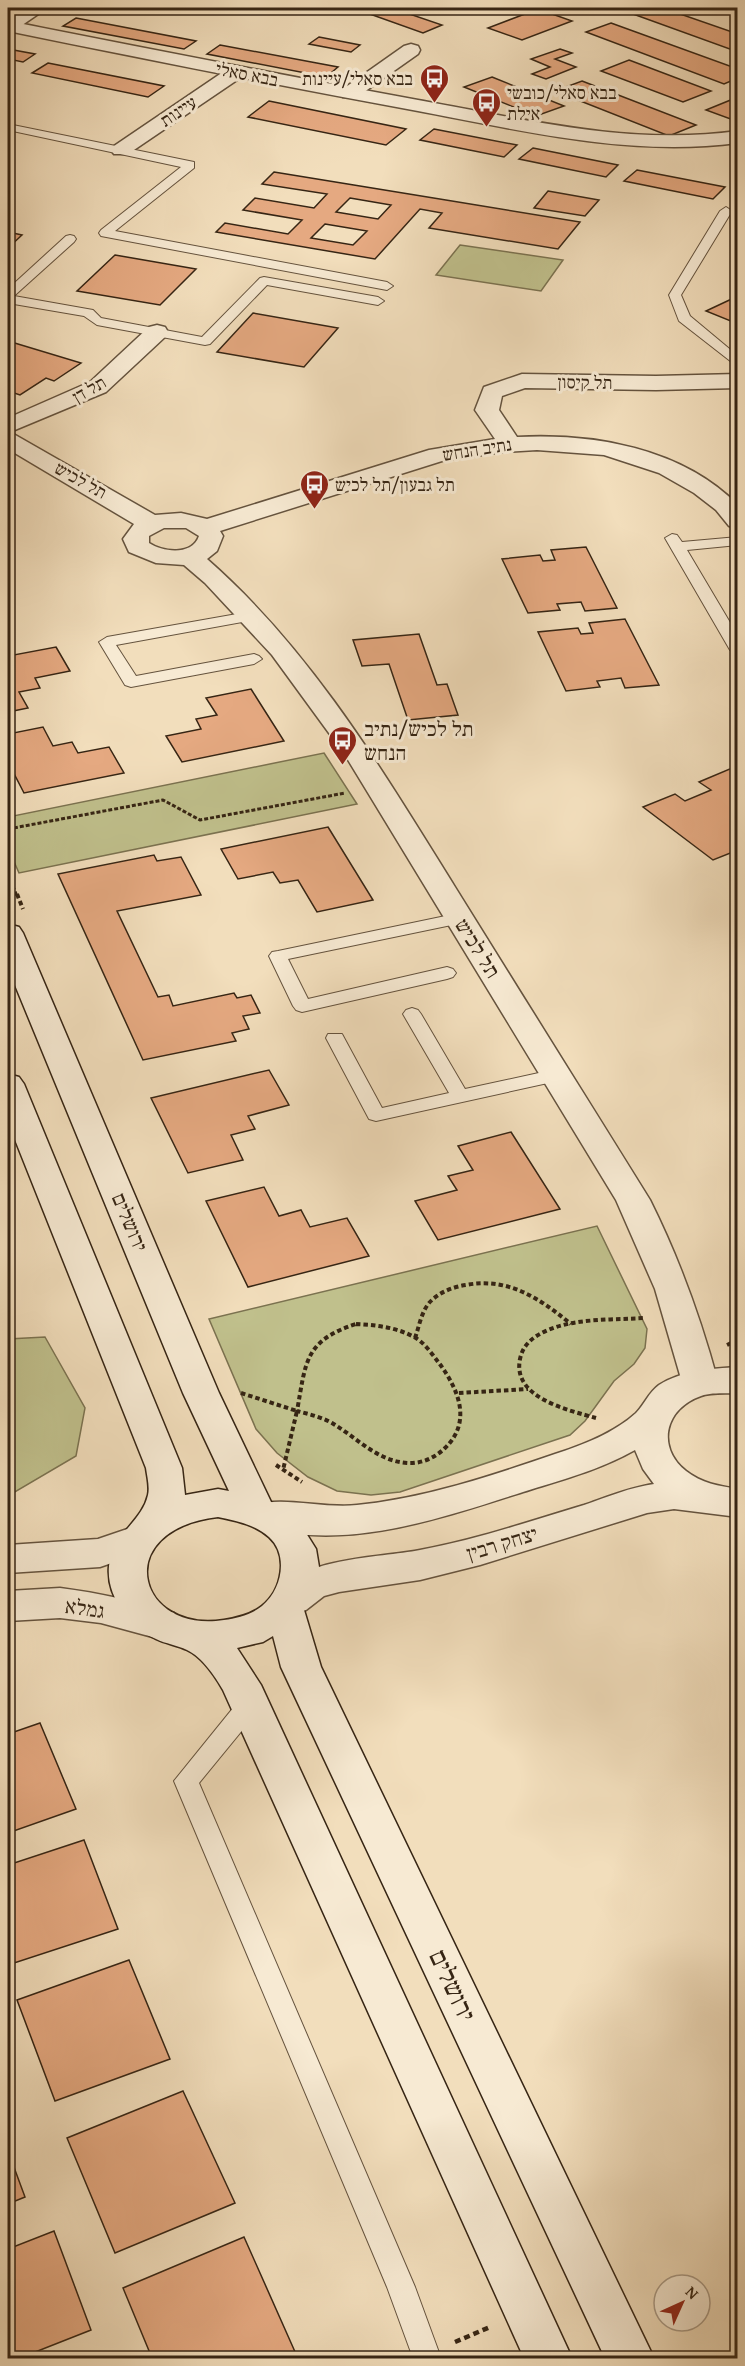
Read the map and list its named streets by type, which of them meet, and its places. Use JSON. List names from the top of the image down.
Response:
{
  "streets": {
    "street": [
      "בבא סאלי",
      "עיינות",
      "תל קיסון",
      "תל דן",
      "נתיב הנחש",
      "תל לכיש",
      "ירושלים",
      "יצחק רבין",
      "גמלא"
    ]
  },
  "crossings": [
    ["בבא סאלי", "עיינות"],
    ["תל קיסון", "נתיב הנחש"],
    ["ירושלים", "יצחק רבין"],
    ["ירושלים", "גמלא"],
    ["יצחק רבין", "גמלא"]
  ],
  "places": {
    "bus stop": [
      "בבא סאלי/עיינות",
      "בבא סאלי/כובשי אילת",
      "תל גבעון/תל לכיש",
      "תל לכיש/נתיב הנחש"
    ]
  },
  "north": "top right"
}
